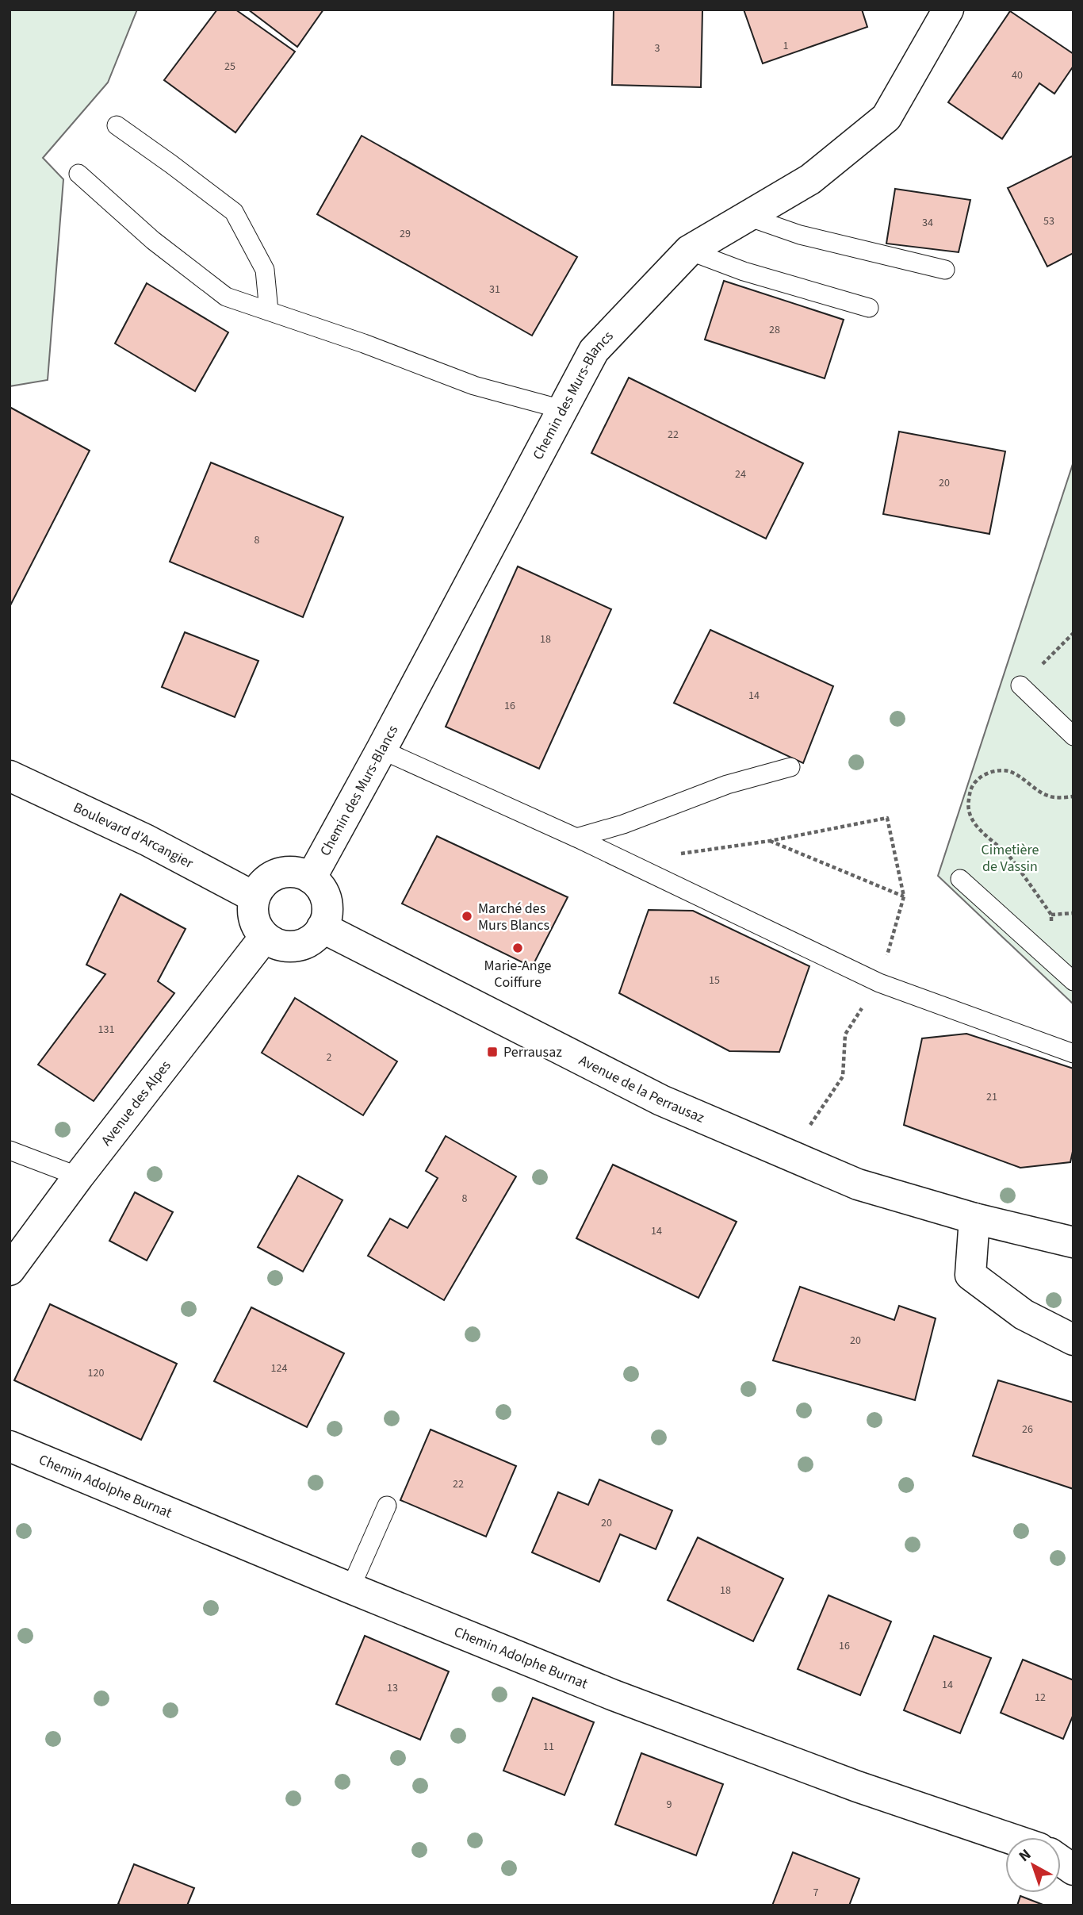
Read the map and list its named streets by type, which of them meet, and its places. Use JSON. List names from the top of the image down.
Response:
{
  "streets": {
    "street": [
      "Chemin des Murs-Blancs",
      "Boulevard d'Arcangier",
      "Avenue de la Perrausaz",
      "Avenue des Alpes",
      "Chemin Adolphe Burnat"
    ]
  },
  "crossings": [
    ["Chemin des Murs-Blancs", "Boulevard d'Arcangier"],
    ["Chemin des Murs-Blancs", "Avenue de la Perrausaz"],
    ["Chemin des Murs-Blancs", "Avenue des Alpes"],
    ["Boulevard d'Arcangier", "Avenue de la Perrausaz"],
    ["Boulevard d'Arcangier", "Avenue des Alpes"],
    ["Avenue de la Perrausaz", "Avenue des Alpes"]
  ],
  "parks": ["Cimetière de Vassin"],
  "places": {
    "other": ["Marché des Murs Blancs", "Marie-Ange Coiffure"],
    "transit": ["Perrausaz"]
  },
  "house_numbers": [
    "1",
    "3",
    "25",
    "40",
    "53",
    "34",
    "29",
    "31",
    "28",
    "22",
    "24",
    "20",
    "8",
    "18",
    "14",
    "16",
    "15",
    "131",
    "2",
    "21",
    "8",
    "14",
    "20",
    "124",
    "120",
    "26",
    "22",
    "20",
    "18",
    "16",
    "14",
    "13",
    "12",
    "11",
    "9",
    "7"
  ],
  "north": "top left"
}
